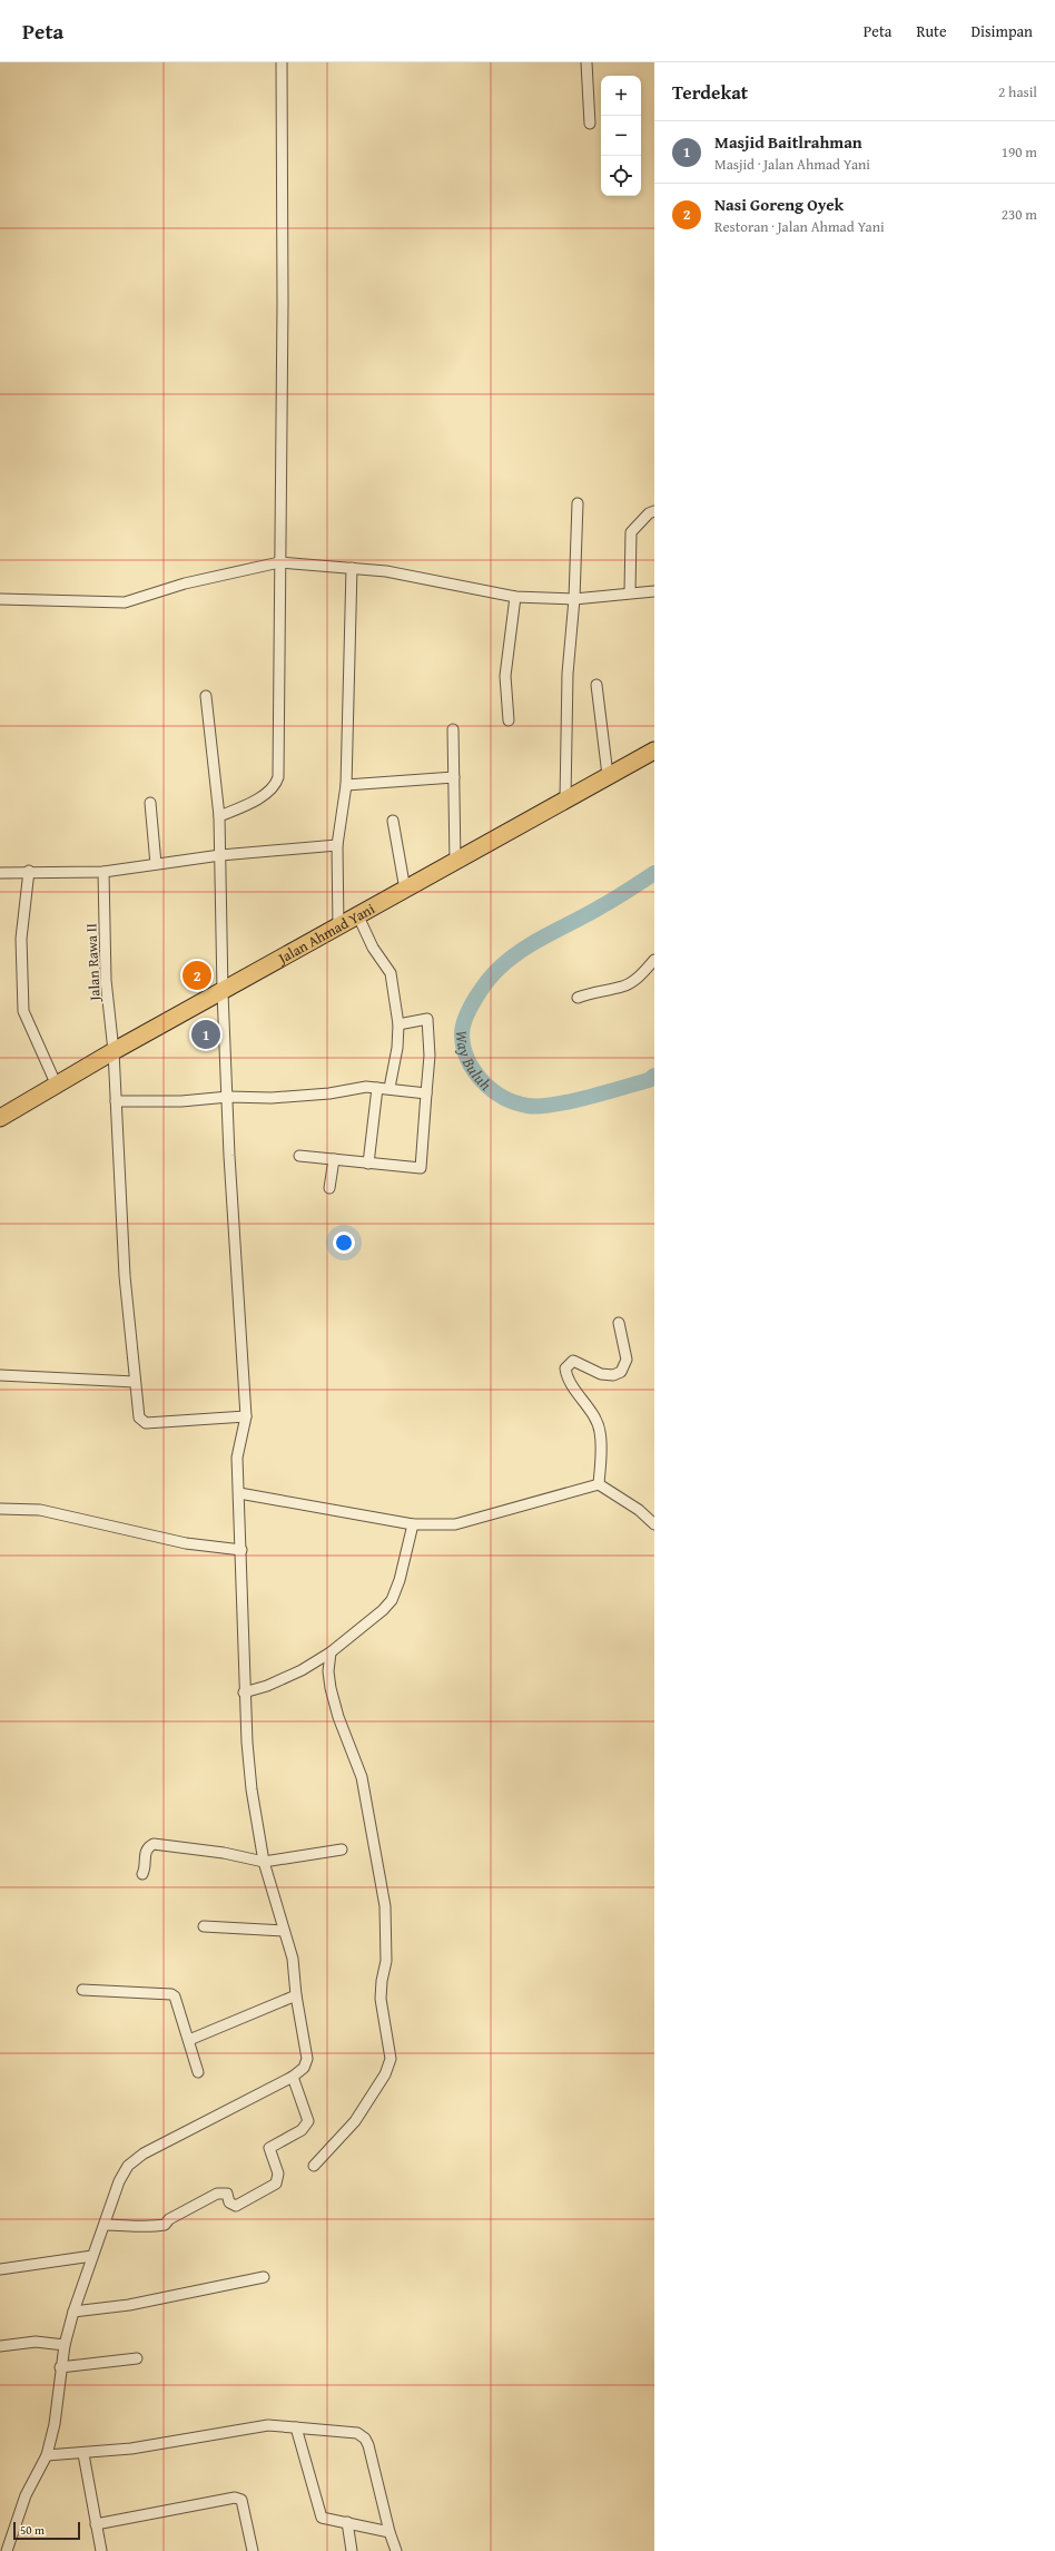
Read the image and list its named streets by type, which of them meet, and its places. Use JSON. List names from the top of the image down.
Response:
{
  "streets": {
    "highway": ["Jalan Ahmad Yani"],
    "street": ["Jalan Rawa II"]
  },
  "crossings": [
    ["Jalan Ahmad Yani", "Jalan Rawa II"]
  ],
  "water": ["Way Buluh"],
  "scale_bar": "50 m",
  "page": {
    "header": "Peta",
    "nav": ["Peta", "Rute", "Disimpan"],
    "heading": ["Terdekat", "2 hasil"],
    "map_buttons": ["+", "−"],
    "list": [
      {
        "mark": "1",
        "name": "Masjid Baitlrahman",
        "note": "Masjid · Jalan Ahmad Yani",
        "value": "190 m"
      },
      {
        "mark": "2",
        "name": "Nasi Goreng Oyek",
        "note": "Restoran · Jalan Ahmad Yani",
        "value": "230 m"
      }
    ],
    "pins": ["2", "1"],
    "scale": "50 m"
  }
}
